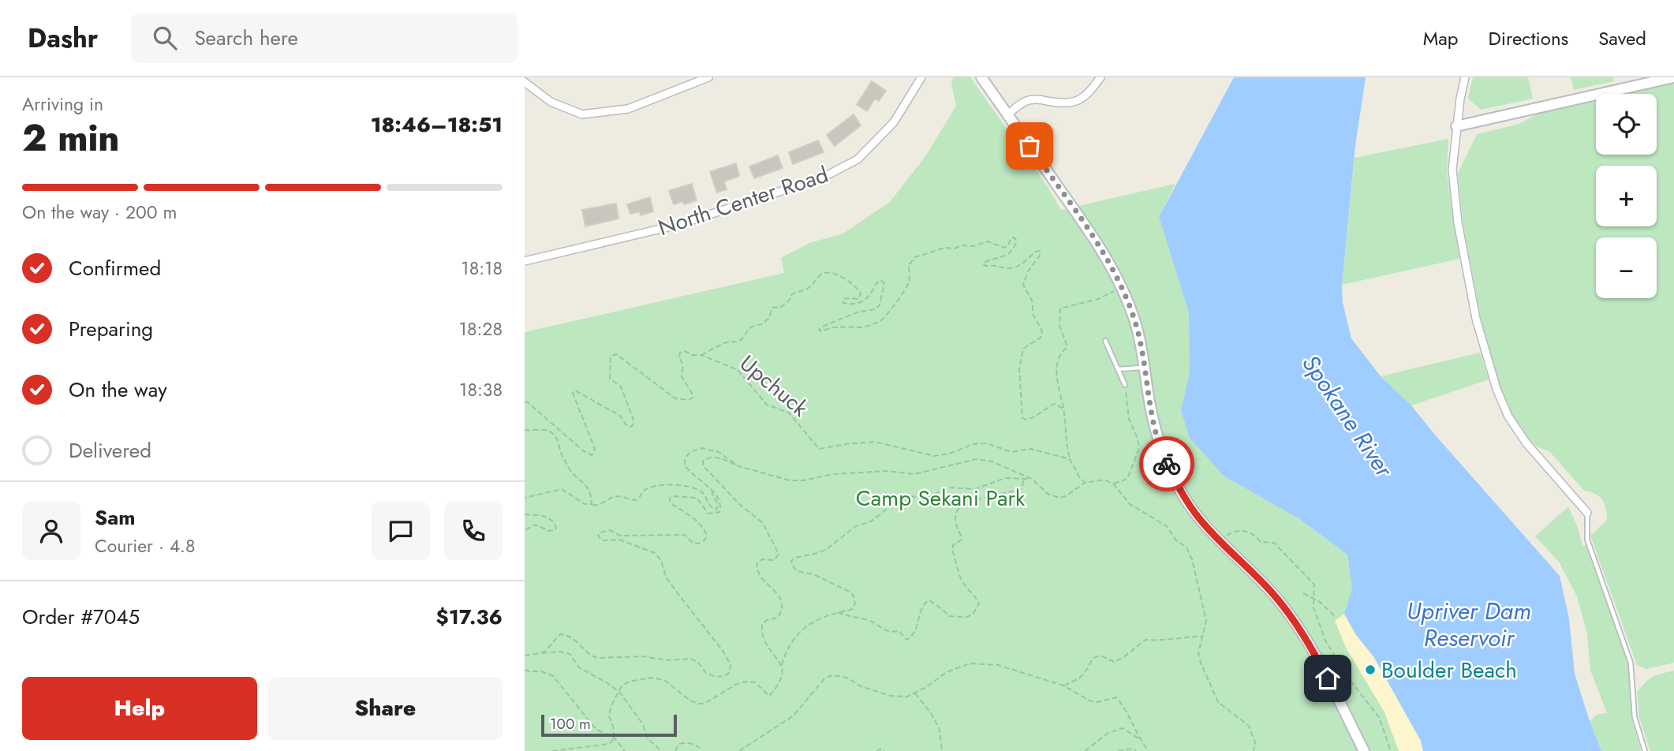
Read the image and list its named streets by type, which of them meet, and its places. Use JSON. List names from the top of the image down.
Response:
{
  "streets": {
    "street": ["North Center Road"],
    "path": ["Upchuck"]
  },
  "water": ["Spokane River", "Upriver Dam Reservoir"],
  "parks": ["Camp Sekani Park"],
  "places": ["Boulder Beach"],
  "scale_bar": "100 m",
  "page": {
    "header": "Dashr",
    "search": "Search here",
    "nav": ["Map", "Directions", "Saved"],
    "heading": ["2 min", "Arriving in", "18:46–18:51"],
    "panel": [
      "Sam",
      "Courier · 4.8",
      "Order #7045",
      "$17.36"
    ],
    "map_buttons": ["+", "−"],
    "bar": "On the way · 200 m",
    "list": [
      ["Confirmed", "18:18"],
      ["Preparing", "18:28"],
      ["On the way", "18:38"],
      "Delivered"
    ],
    "buttons": ["Help", "Share"],
    "scale": "100 m"
  }
}
